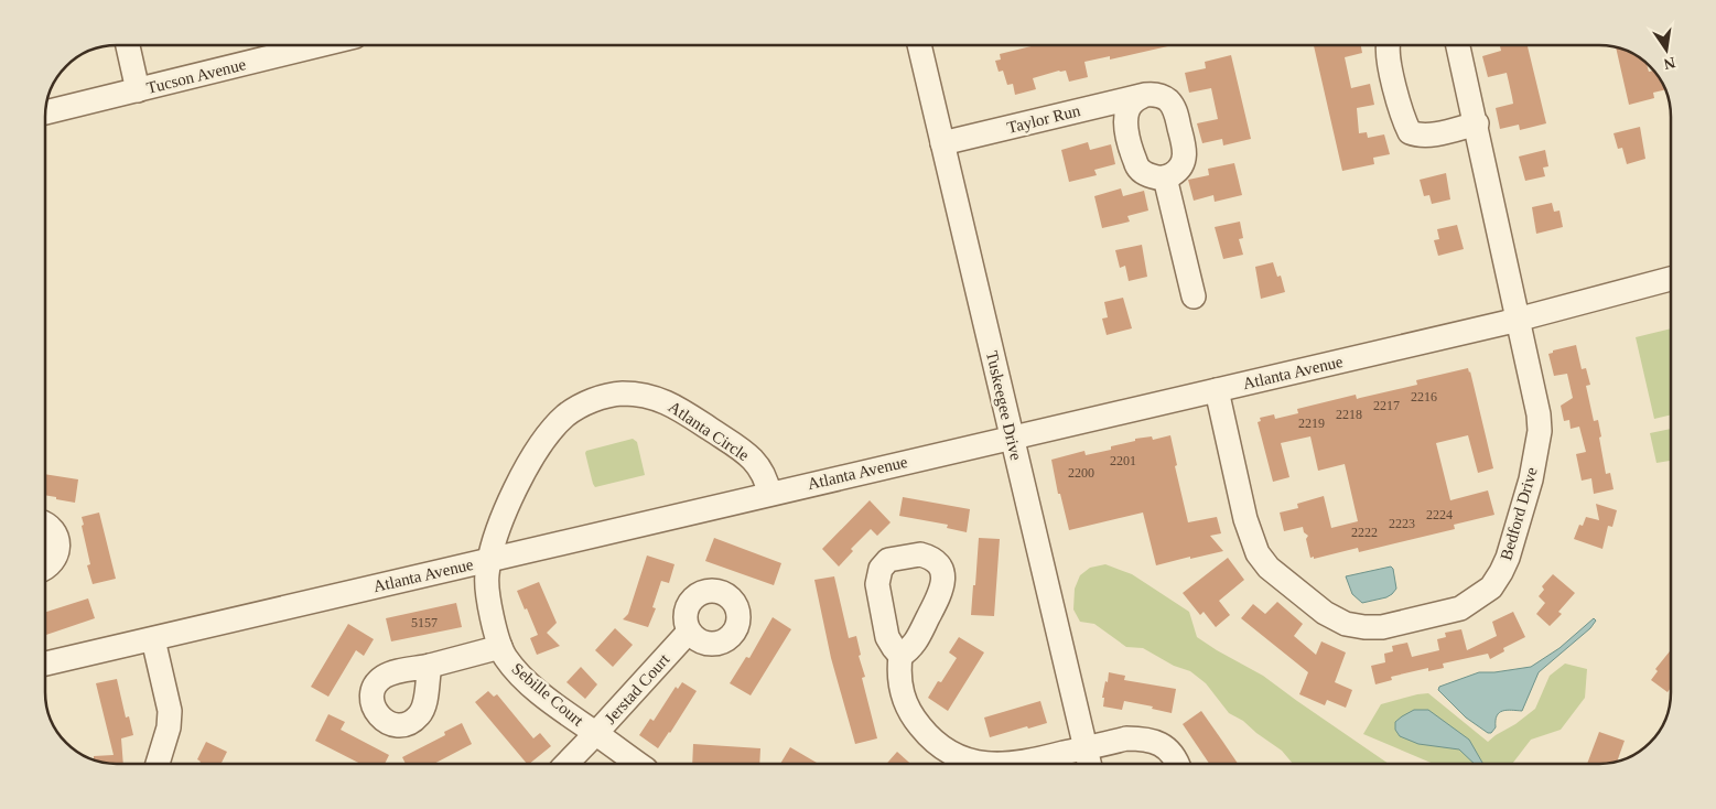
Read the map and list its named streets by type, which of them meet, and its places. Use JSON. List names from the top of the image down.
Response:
{
  "streets": {
    "street": [
      "Tucson Avenue",
      "Taylor Run",
      "Atlanta Avenue",
      "Tuskeegee Drive",
      "Atlanta Circle",
      "Bedford Drive",
      "Jerstad Court",
      "Sebille Court"
    ]
  },
  "crossings": [
    ["Taylor Run", "Tuskeegee Drive"],
    ["Atlanta Avenue", "Tuskeegee Drive"],
    ["Atlanta Avenue", "Atlanta Circle"],
    ["Atlanta Avenue", "Bedford Drive"],
    ["Atlanta Avenue", "Sebille Court"],
    ["Atlanta Circle", "Sebille Court"],
    ["Jerstad Court", "Sebille Court"]
  ],
  "house_numbers": [
    "2216",
    "2217",
    "2218",
    "2219",
    "2201",
    "2200",
    "2224",
    "2223",
    "2222",
    "5157"
  ],
  "north": "bottom"
}
